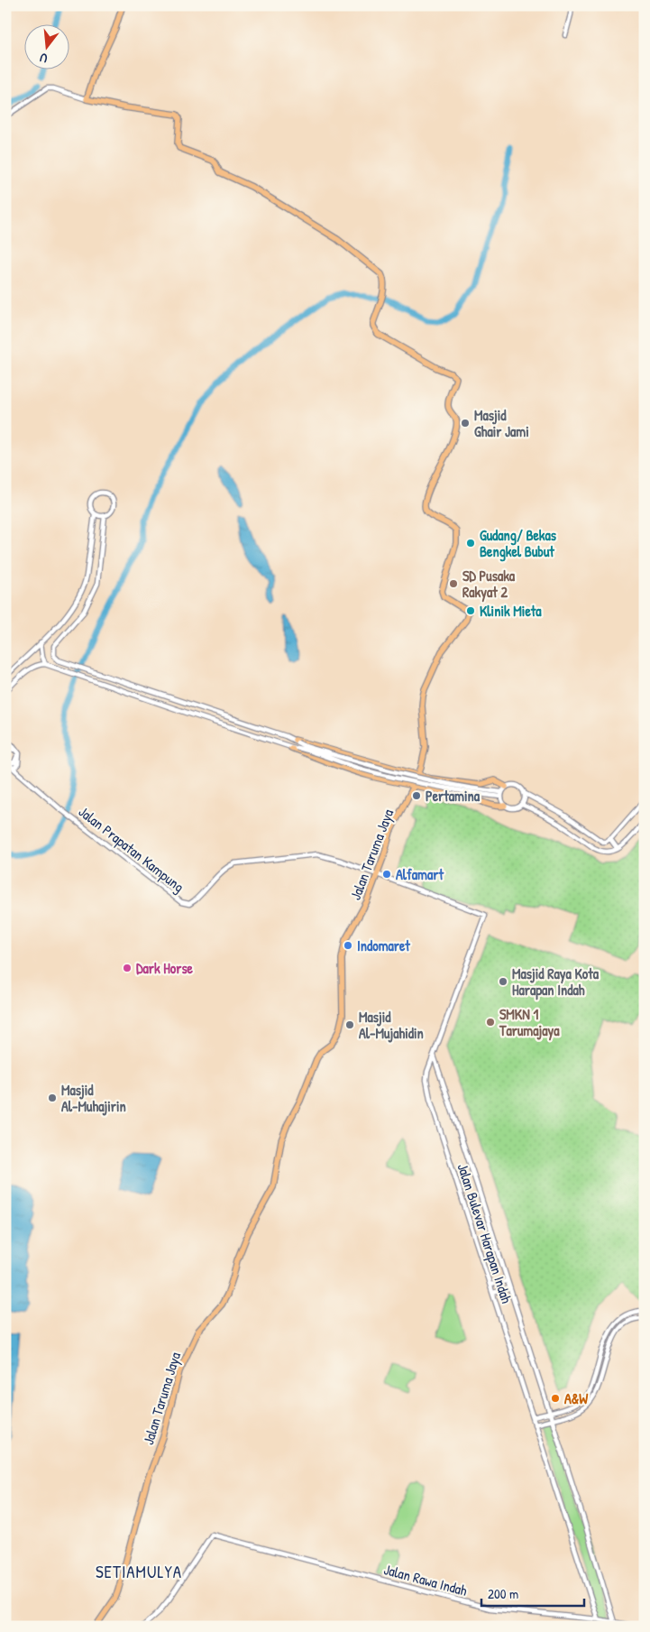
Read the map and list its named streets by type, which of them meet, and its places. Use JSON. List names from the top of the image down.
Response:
{
  "streets": {
    "main road": ["Jalan Taruma Jaya"],
    "street": ["Jalan Prapatan Kampung", "Jalan Bulevar Harapan Indah", "Jalan Rawa Indah"]
  },
  "crossings": [
    ["Jalan Prapatan Kampung", "Jalan Taruma Jaya"],
    ["Jalan Prapatan Kampung", "Jalan Bulevar Harapan Indah"],
    ["Jalan Taruma Jaya", "Jalan Bulevar Harapan Indah"],
    ["Jalan Bulevar Harapan Indah", "Jalan Rawa Indah"]
  ],
  "districts": ["SETIAMULYA"],
  "places": [
    "Masjid Ghair Jami",
    "Gudang/ Bekas Bengkel Bubut",
    "SD Pusaka Rakyat 2",
    "Klinik Mieta",
    "Pertamina",
    "Alfamart",
    "Indomaret",
    "Dark Horse",
    "Masjid Raya Kota Harapan Indah",
    "SMKN 1 Tarumajaya",
    "Masjid Al-Mujahidin",
    "Masjid Al-Muhajirin",
    "A&W"
  ],
  "scale_bar": "200 m",
  "north": "bottom"
}
